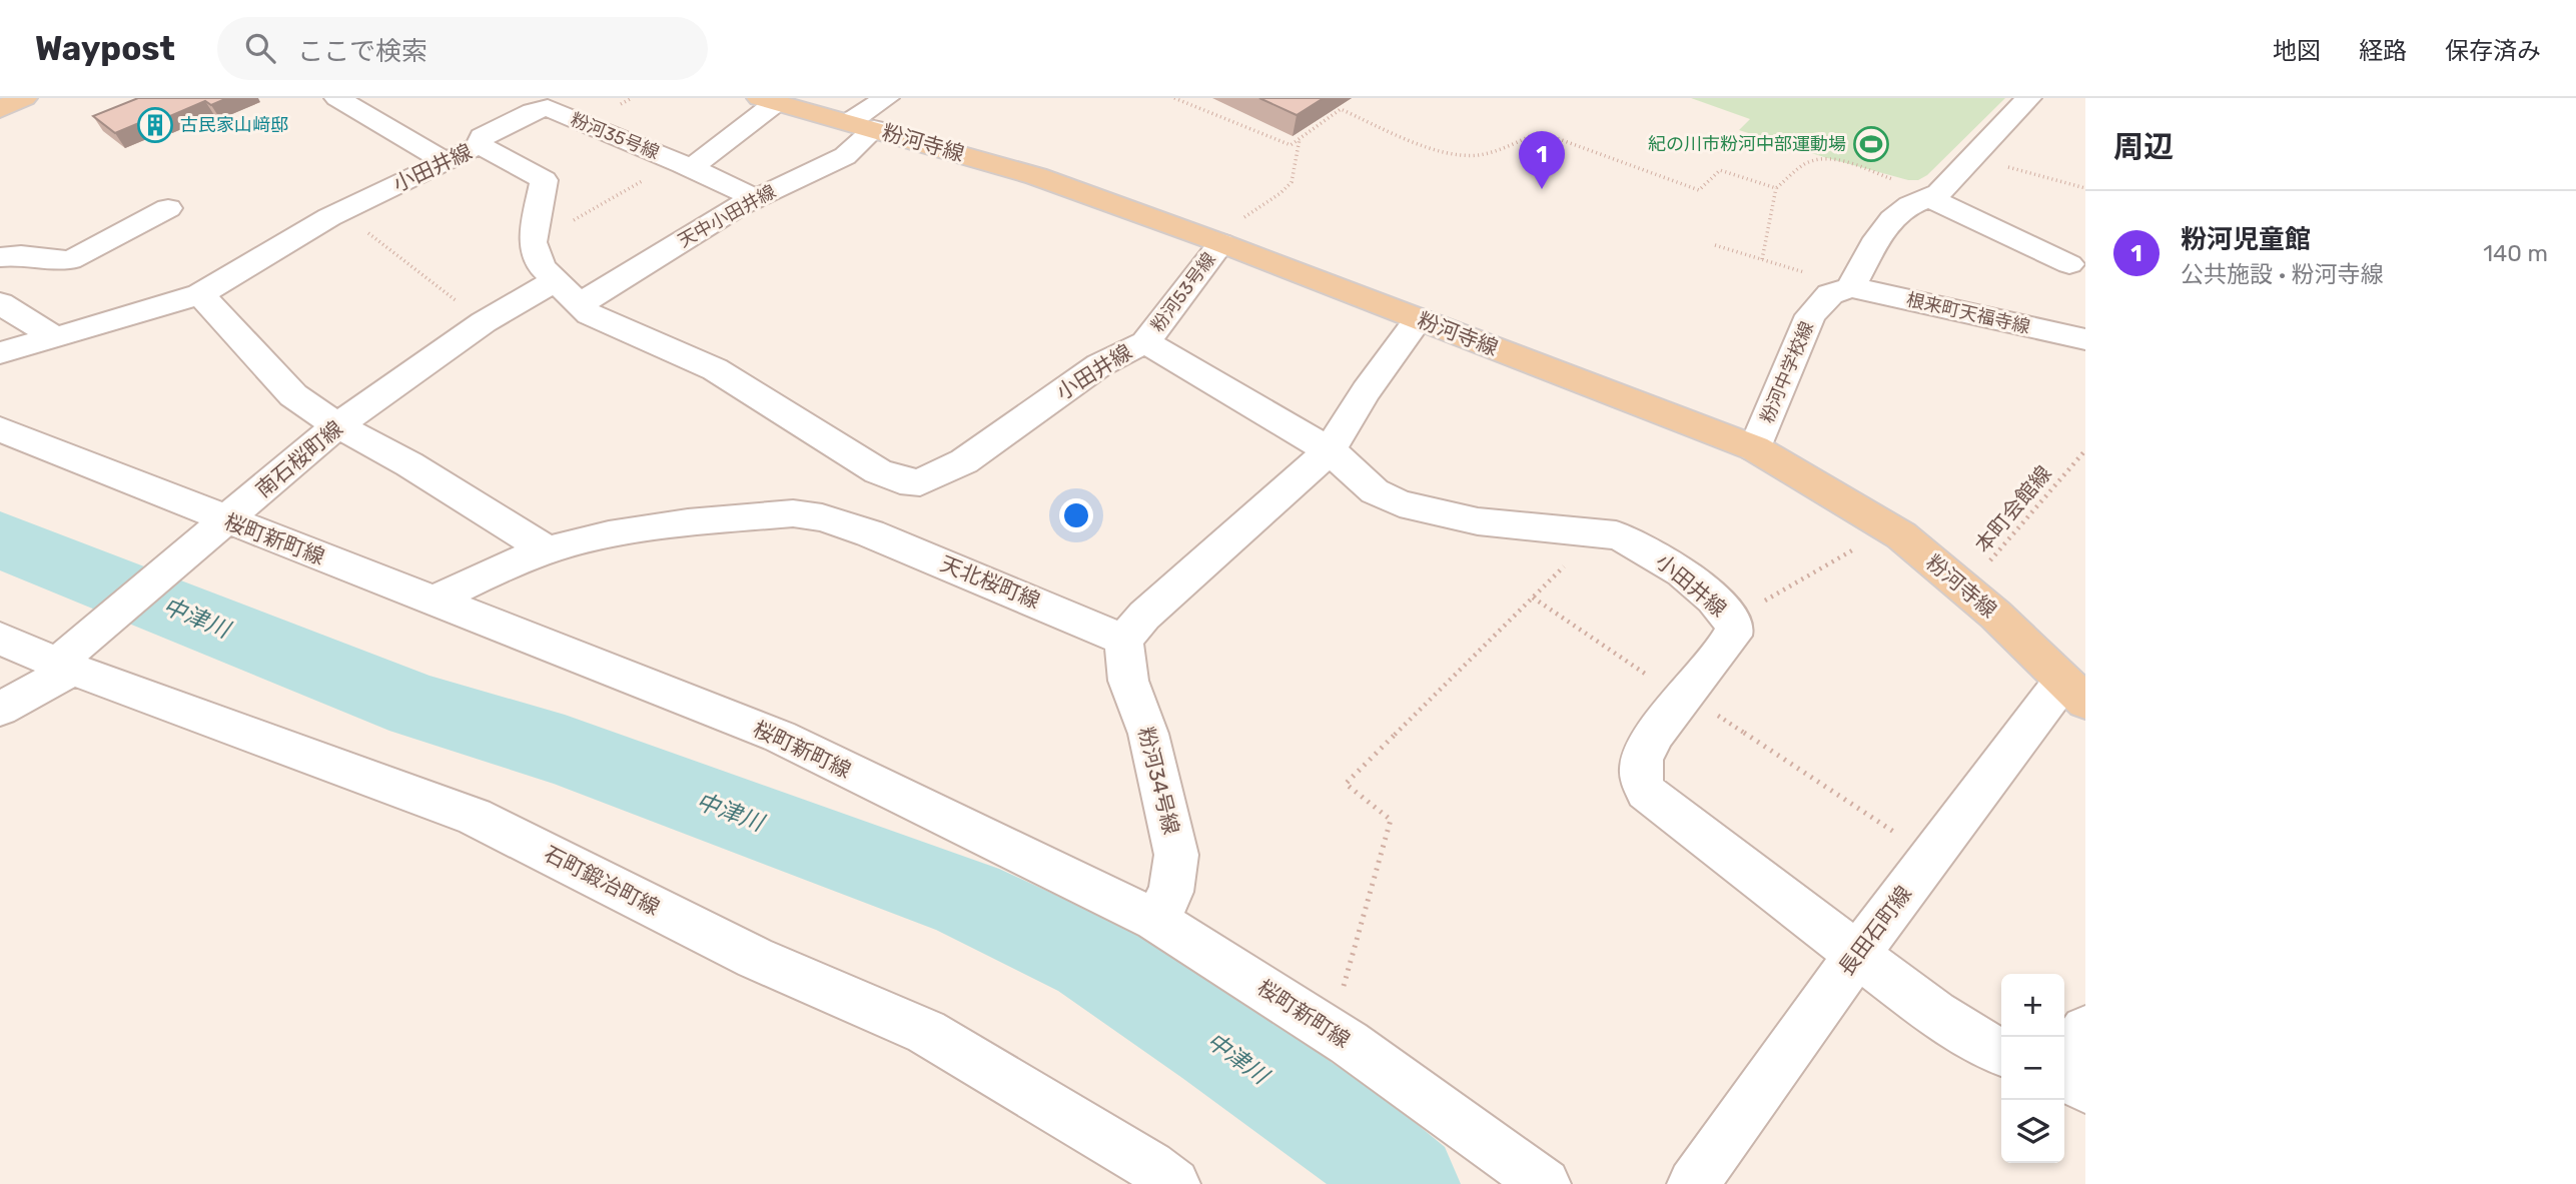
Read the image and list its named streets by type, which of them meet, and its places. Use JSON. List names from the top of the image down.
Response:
{
  "streets": {
    "main road": ["粉河寺線"],
    "street": [
      "粉河35号線",
      "小田井線",
      "天中小田井線",
      "粉河53号線",
      "根来町天福寺線",
      "粉河中学校線",
      "南石桜町線",
      "桜町新町線",
      "天北桜町線",
      "粉河34号線",
      "石町鍛冶町線",
      "長田石町線"
    ],
    "path": ["本町会館線"]
  },
  "crossings": [
    ["粉河35号線", "小田井線"],
    ["粉河35号線", "天中小田井線"],
    ["粉河寺線", "天中小田井線"],
    ["粉河寺線", "粉河53号線"],
    ["粉河寺線", "粉河中学校線"],
    ["粉河寺線", "本町会館線"],
    ["粉河寺線", "長田石町線"],
    ["小田井線", "天中小田井線"],
    ["小田井線", "粉河53号線"],
    ["小田井線", "南石桜町線"],
    ["小田井線", "長田石町線"],
    ["天中小田井線", "南石桜町線"],
    ["根来町天福寺線", "粉河中学校線"],
    ["南石桜町線", "桜町新町線"],
    ["南石桜町線", "石町鍛冶町線"],
    ["桜町新町線", "天北桜町線"],
    ["桜町新町線", "粉河34号線"],
    ["天北桜町線", "粉河34号線"]
  ],
  "water": ["中津川"],
  "places": {
    "building": ["古民家山﨑邸"],
    "sports": ["紀の川市粉河中部運動場"]
  },
  "page": {
    "header": "Waypost",
    "search": "ここで検索",
    "nav": ["地図", "経路", "保存済み"],
    "heading": "周辺",
    "pins": "1",
    "list": [
      {
        "mark": "1",
        "name": "粉河児童館",
        "note": "公共施設 · 粉河寺線",
        "value": "140 m"
      }
    ],
    "map_buttons": ["+", "−"]
  }
}
